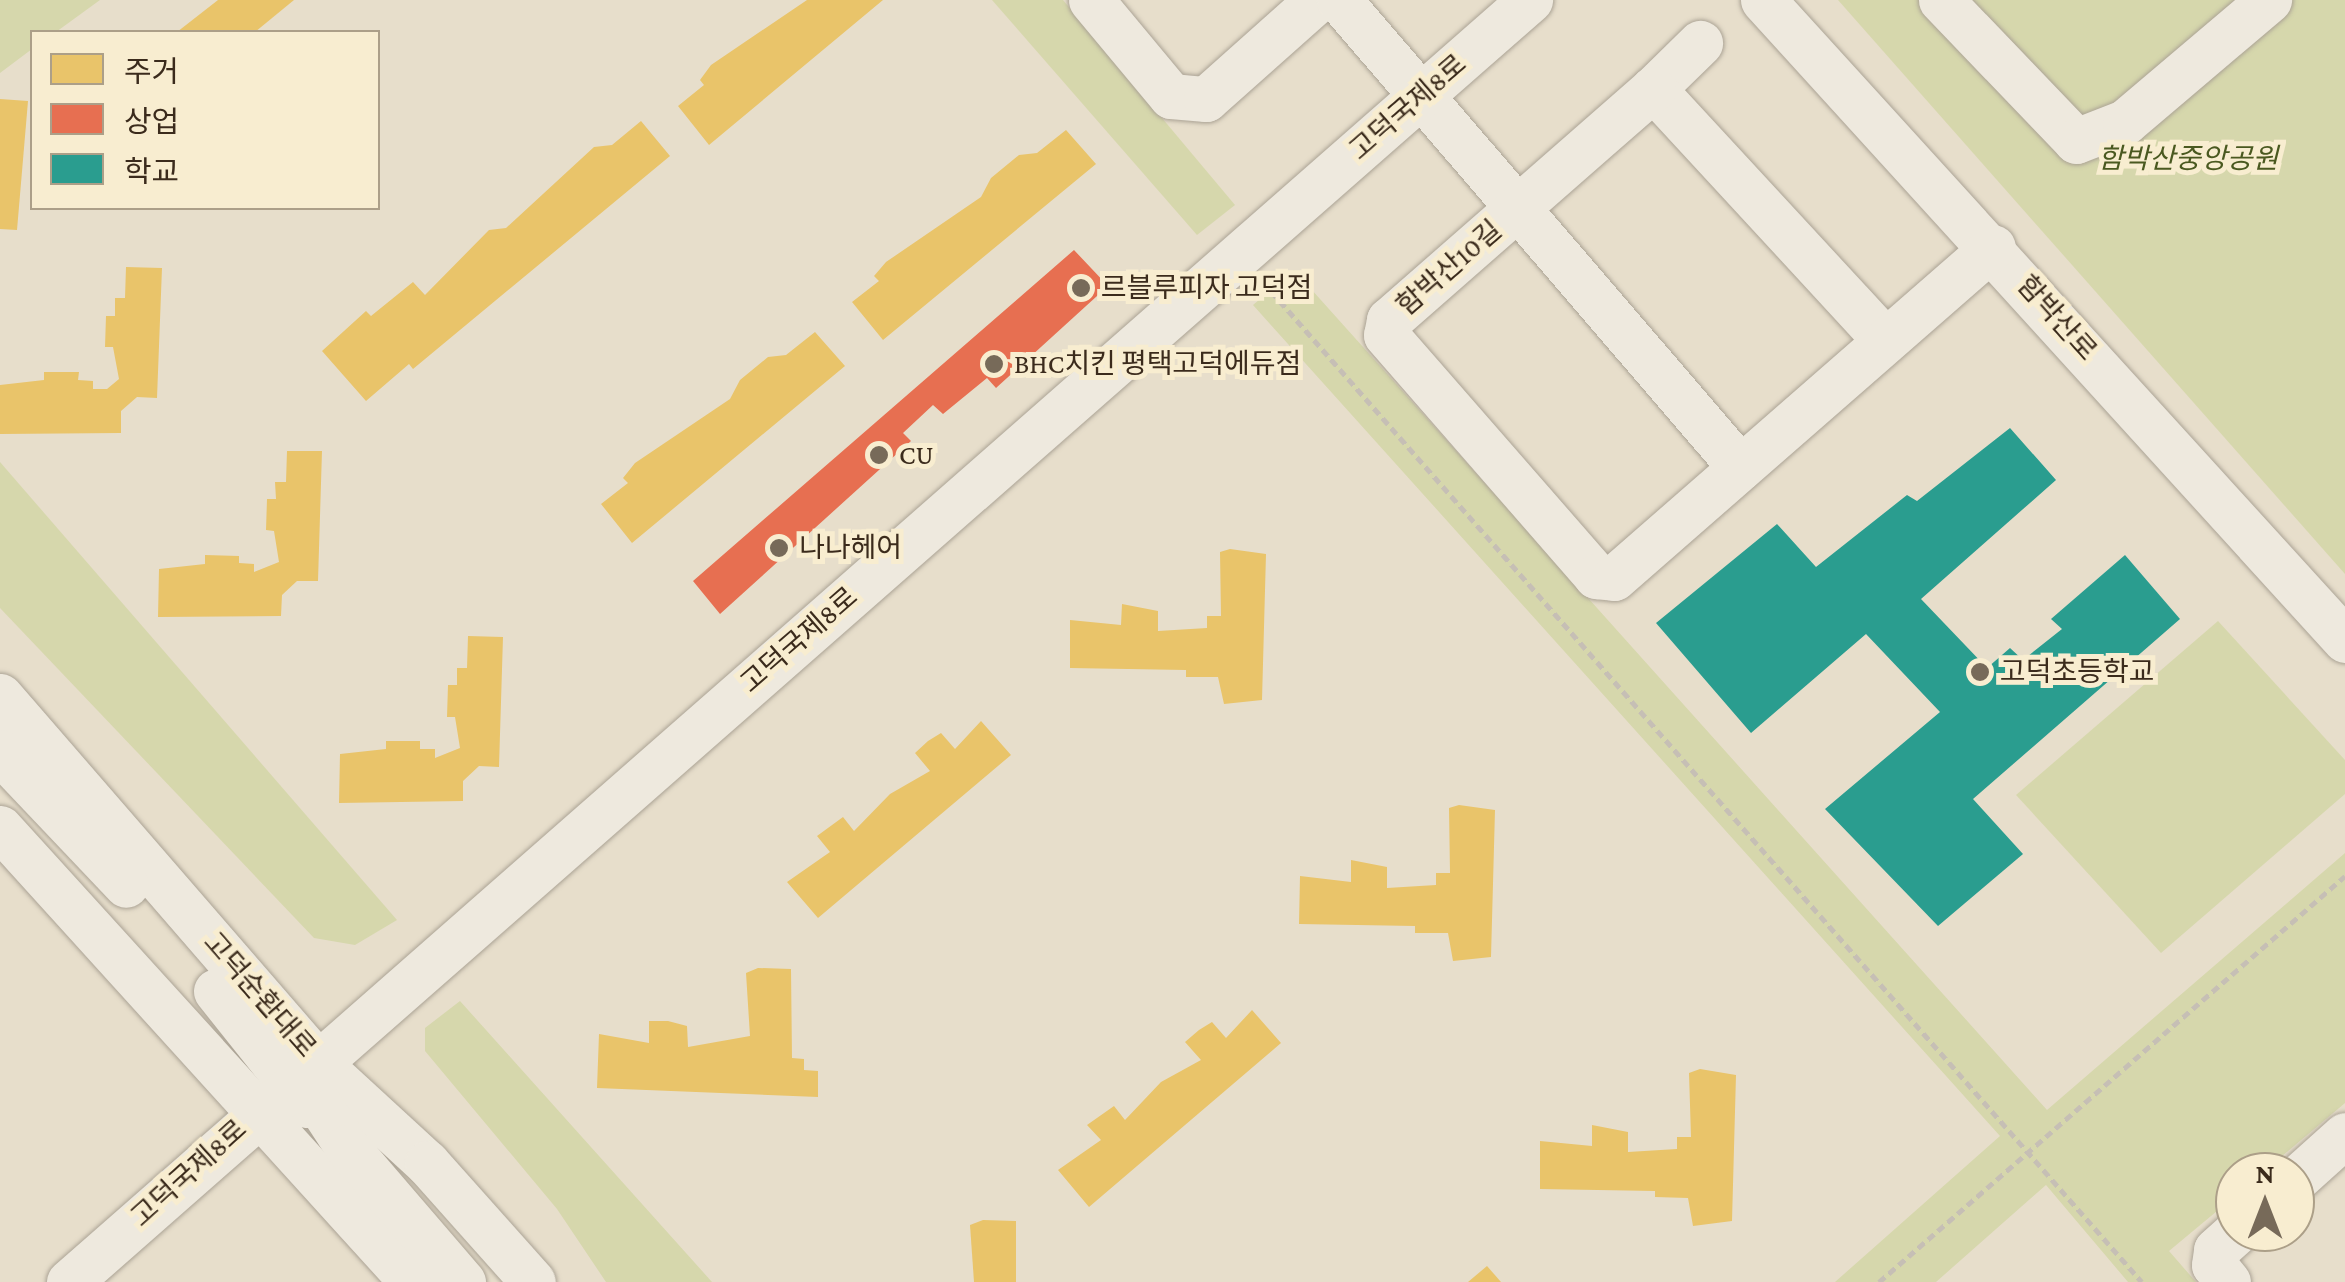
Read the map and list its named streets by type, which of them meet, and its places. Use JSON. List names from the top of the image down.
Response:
{
  "streets": {
    "street": [
      "고덕국제8로",
      "함박산10길",
      "함박산로",
      "고덕순환대로"
    ]
  },
  "crossings": [
    ["고덕국제8로", "고덕순환대로"],
    ["함박산10길", "함박산로"]
  ],
  "parks": ["함박산중앙공원"],
  "places": [
    "르블루피자 고덕점",
    "BHC치킨 평택고덕에듀점",
    "CU",
    "나나헤어",
    "고덕초등학교"
  ],
  "legend": ["주거", "상업", "학교"],
  "north": "top"
}
